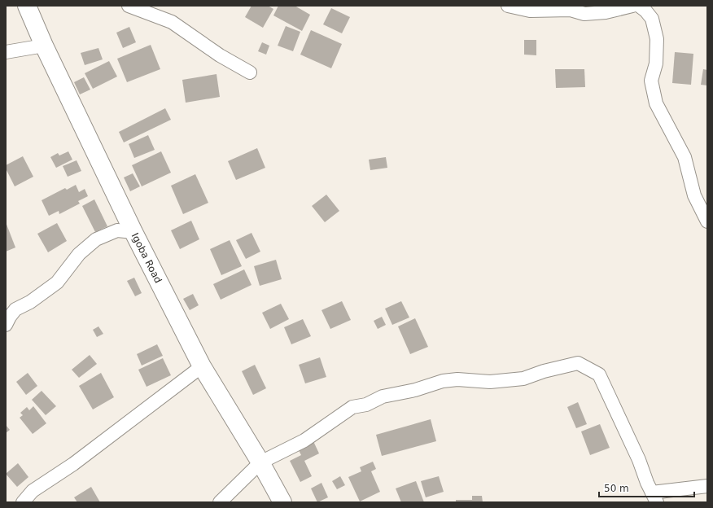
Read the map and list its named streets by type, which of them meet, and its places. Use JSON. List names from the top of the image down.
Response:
{
  "streets": {
    "street": ["Igoba Road"]
  },
  "scale_bar": "50 m"
}
